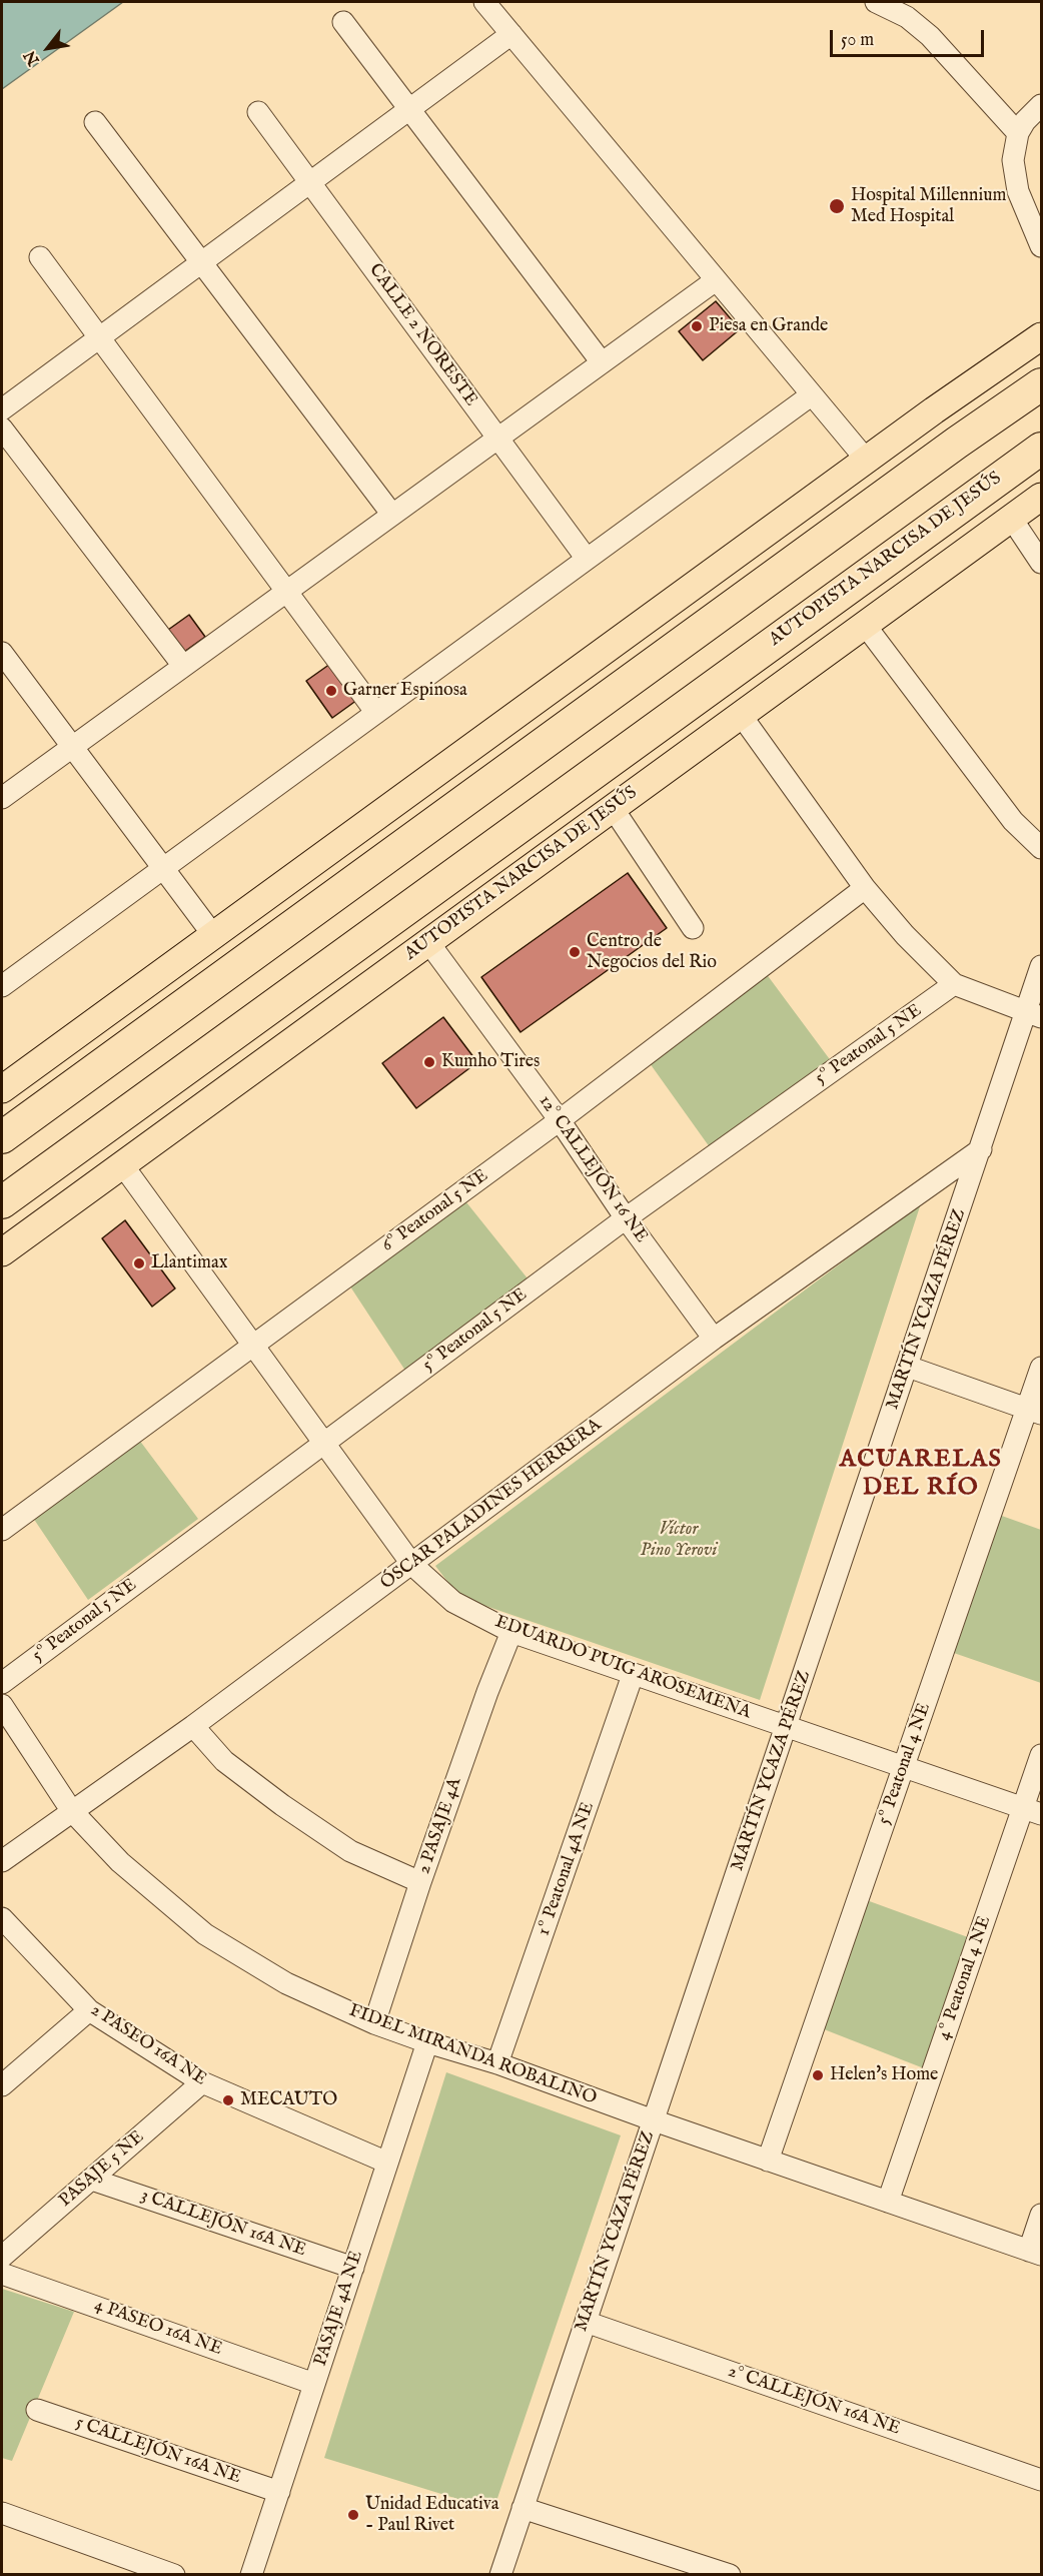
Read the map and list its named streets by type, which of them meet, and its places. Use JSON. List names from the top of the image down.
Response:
{
  "streets": {
    "highway": ["AUTOPISTA NARCISA DE JESÚS"],
    "street": [
      "CALLE 2 NORESTE",
      "5º Peatonal 5 NE",
      "12° CALLEJÓN 16 NE",
      "6º Peatonal 5 NE",
      "MARTÍN YCAZA PÉREZ",
      "ÓSCAR PALADINES HERRERA",
      "EDUARDO PUIG AROSEMENA",
      "5º Peatonal 4 NE",
      "2 PASAJE 4A",
      "1º Peatonal 4A NE",
      "4º Peatonal 4 NE",
      "2 PASEO 16A NE",
      "FIDEL MIRANDA ROBALINO",
      "PASAJE 5 NE",
      "3 CALLEJÓN 16A NE",
      "PASAJE 4A NE",
      "4 PASEO 16A NE",
      "2° CALLEJÓN 16A NE",
      "5 CALLEJÓN 16A NE"
    ]
  },
  "crossings": [
    ["AUTOPISTA NARCISA DE JESÚS", "12° CALLEJÓN 16 NE"],
    ["AUTOPISTA NARCISA DE JESÚS", "EDUARDO PUIG AROSEMENA"],
    ["5º Peatonal 5 NE", "12° CALLEJÓN 16 NE"],
    ["5º Peatonal 5 NE", "EDUARDO PUIG AROSEMENA"],
    ["12° CALLEJÓN 16 NE", "6º Peatonal 5 NE"],
    ["12° CALLEJÓN 16 NE", "ÓSCAR PALADINES HERRERA"],
    ["6º Peatonal 5 NE", "EDUARDO PUIG AROSEMENA"],
    ["MARTÍN YCAZA PÉREZ", "ÓSCAR PALADINES HERRERA"],
    ["MARTÍN YCAZA PÉREZ", "EDUARDO PUIG AROSEMENA"],
    ["MARTÍN YCAZA PÉREZ", "FIDEL MIRANDA ROBALINO"],
    ["MARTÍN YCAZA PÉREZ", "2° CALLEJÓN 16A NE"],
    ["ÓSCAR PALADINES HERRERA", "EDUARDO PUIG AROSEMENA"],
    ["ÓSCAR PALADINES HERRERA", "FIDEL MIRANDA ROBALINO"],
    ["EDUARDO PUIG AROSEMENA", "5º Peatonal 4 NE"],
    ["EDUARDO PUIG AROSEMENA", "2 PASAJE 4A"],
    ["EDUARDO PUIG AROSEMENA", "1º Peatonal 4A NE"],
    ["EDUARDO PUIG AROSEMENA", "4º Peatonal 4 NE"],
    ["5º Peatonal 4 NE", "FIDEL MIRANDA ROBALINO"],
    ["2 PASAJE 4A", "FIDEL MIRANDA ROBALINO"],
    ["1º Peatonal 4A NE", "FIDEL MIRANDA ROBALINO"],
    ["4º Peatonal 4 NE", "FIDEL MIRANDA ROBALINO"],
    ["2 PASEO 16A NE", "PASAJE 5 NE"],
    ["2 PASEO 16A NE", "PASAJE 4A NE"],
    ["FIDEL MIRANDA ROBALINO", "PASAJE 4A NE"],
    ["PASAJE 5 NE", "3 CALLEJÓN 16A NE"],
    ["3 CALLEJÓN 16A NE", "PASAJE 4A NE"],
    ["PASAJE 4A NE", "4 PASEO 16A NE"],
    ["PASAJE 4A NE", "5 CALLEJÓN 16A NE"]
  ],
  "districts": ["ACUARELAS DEL RÍO"],
  "parks": ["Víctor Pino Yerovi"],
  "places": [
    "Hospital Millennium Med Hospital",
    "Piesa en Grande",
    "Garner Espinosa",
    "Centro de Negocios del Rio",
    "Kumho Tires",
    "Llantimax",
    "Helen's Home",
    "MECAUTO",
    "Unidad Educativa - Paul Rivet"
  ],
  "scale_bar": "50 m",
  "north": "bottom left"
}
